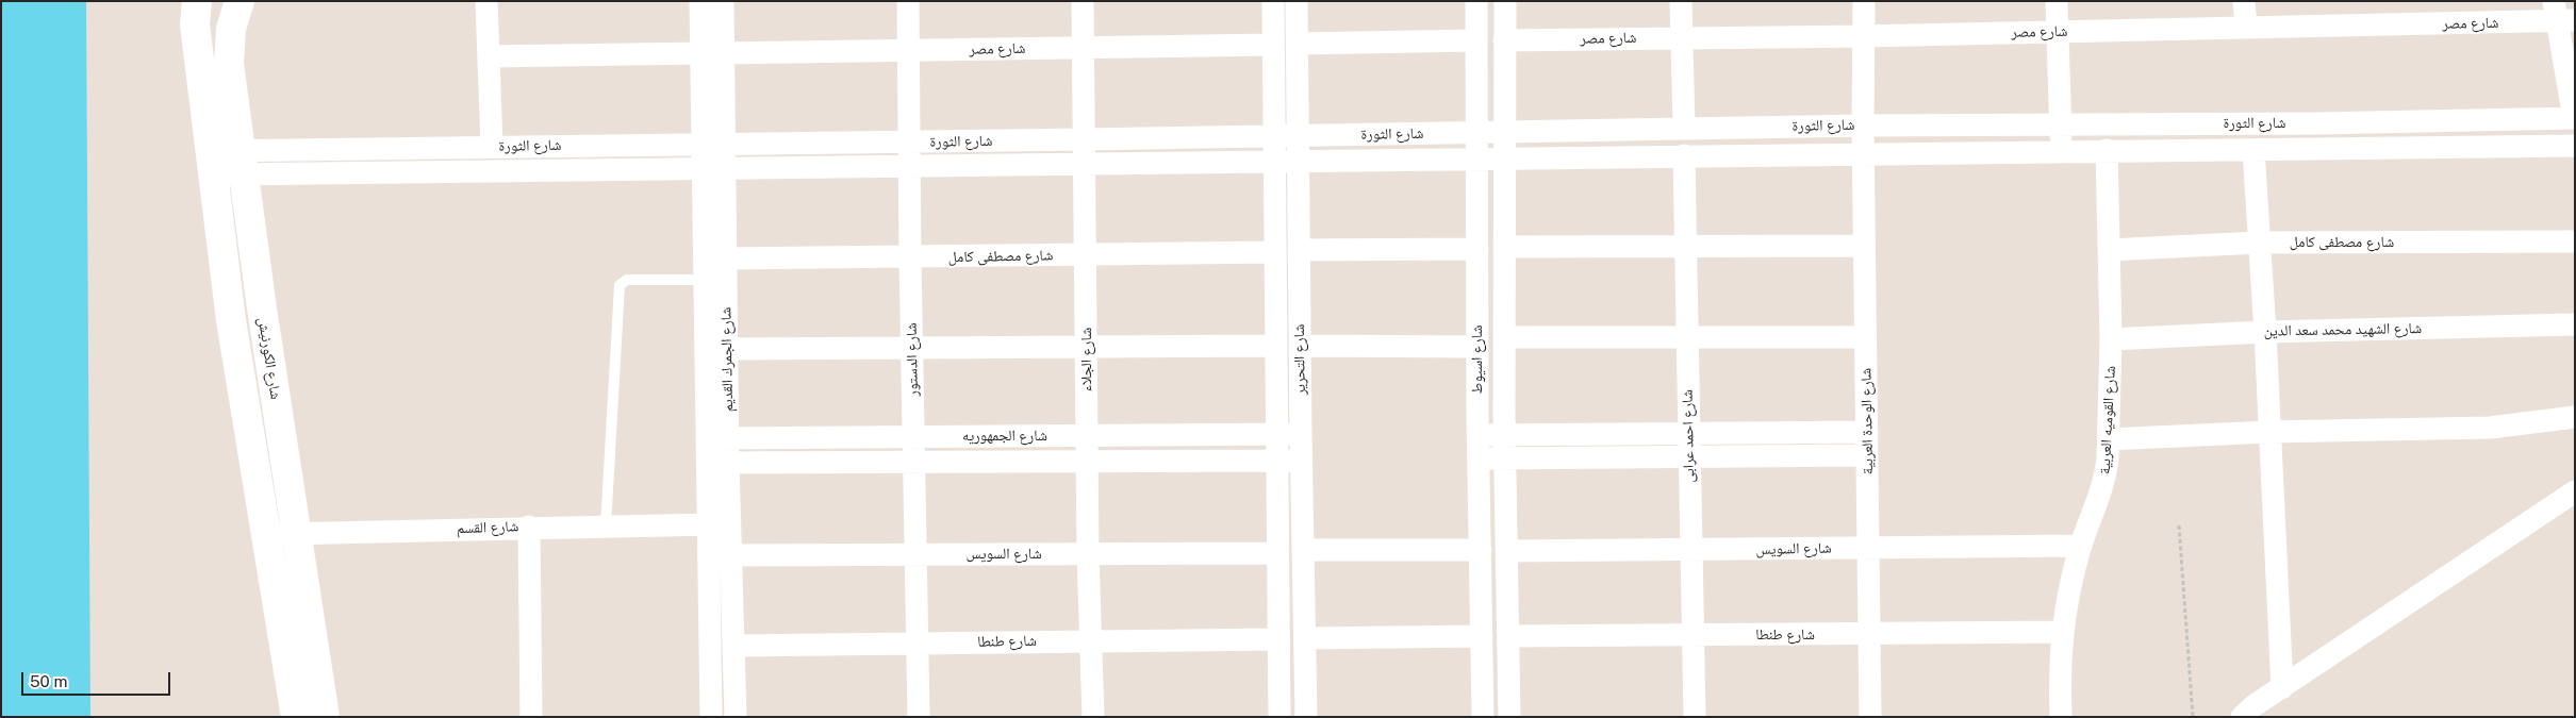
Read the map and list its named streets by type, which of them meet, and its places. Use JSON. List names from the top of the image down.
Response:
{
  "streets": {
    "main road": ["شارع الكورنيش"],
    "street": [
      "شارع مصر",
      "شارع الثورة",
      "شارع مصطفى كامل",
      "شارع الشهيد محمد سعد الدين",
      "شارع الجمرك القديم",
      "شارع الدستور",
      "شارع الجلاء",
      "شارع التحرير",
      "شارع اسيوط",
      "شارع القوميه العربية",
      "شارع الوحدة العربية",
      "شارع الجمهوريه",
      "شارع احمد عرابى",
      "شارع القسم",
      "شارع السويس",
      "شارع طنطا"
    ]
  },
  "crossings": [
    ["شارع مصر", "شارع الجمرك القديم"],
    ["شارع مصر", "شارع الدستور"],
    ["شارع مصر", "شارع الجلاء"],
    ["شارع مصر", "شارع التحرير"],
    ["شارع مصر", "شارع اسيوط"],
    ["شارع مصر", "شارع الوحدة العربية"],
    ["شارع الثورة", "شارع الكورنيش"],
    ["شارع الثورة", "شارع الجمرك القديم"],
    ["شارع الثورة", "شارع الدستور"],
    ["شارع الثورة", "شارع الجلاء"],
    ["شارع الثورة", "شارع التحرير"],
    ["شارع الثورة", "شارع اسيوط"],
    ["شارع الثورة", "شارع القوميه العربية"],
    ["شارع الثورة", "شارع الوحدة العربية"],
    ["شارع الثورة", "شارع احمد عرابى"],
    ["شارع مصطفى كامل", "شارع الجمرك القديم"],
    ["شارع مصطفى كامل", "شارع الدستور"],
    ["شارع مصطفى كامل", "شارع الجلاء"],
    ["شارع مصطفى كامل", "شارع التحرير"],
    ["شارع مصطفى كامل", "شارع القوميه العربية"],
    ["شارع الشهيد محمد سعد الدين", "شارع القوميه العربية"],
    ["شارع الكورنيش", "شارع القسم"],
    ["شارع الجمرك القديم", "شارع الجمهوريه"],
    ["شارع الجمرك القديم", "شارع القسم"],
    ["شارع الجمرك القديم", "شارع السويس"],
    ["شارع الجمرك القديم", "شارع طنطا"],
    ["شارع الدستور", "شارع الجمهوريه"],
    ["شارع الدستور", "شارع السويس"],
    ["شارع الدستور", "شارع طنطا"],
    ["شارع الجلاء", "شارع الجمهوريه"],
    ["شارع الجلاء", "شارع السويس"],
    ["شارع الجلاء", "شارع طنطا"],
    ["شارع التحرير", "شارع الجمهوريه"],
    ["شارع التحرير", "شارع السويس"],
    ["شارع التحرير", "شارع طنطا"],
    ["شارع اسيوط", "شارع السويس"],
    ["شارع اسيوط", "شارع طنطا"],
    ["شارع القوميه العربية", "شارع السويس"],
    ["شارع القوميه العربية", "شارع طنطا"],
    ["شارع الوحدة العربية", "شارع السويس"],
    ["شارع الوحدة العربية", "شارع طنطا"],
    ["شارع احمد عرابى", "شارع السويس"],
    ["شارع احمد عرابى", "شارع طنطا"]
  ],
  "scale_bar": "50 m"
}
